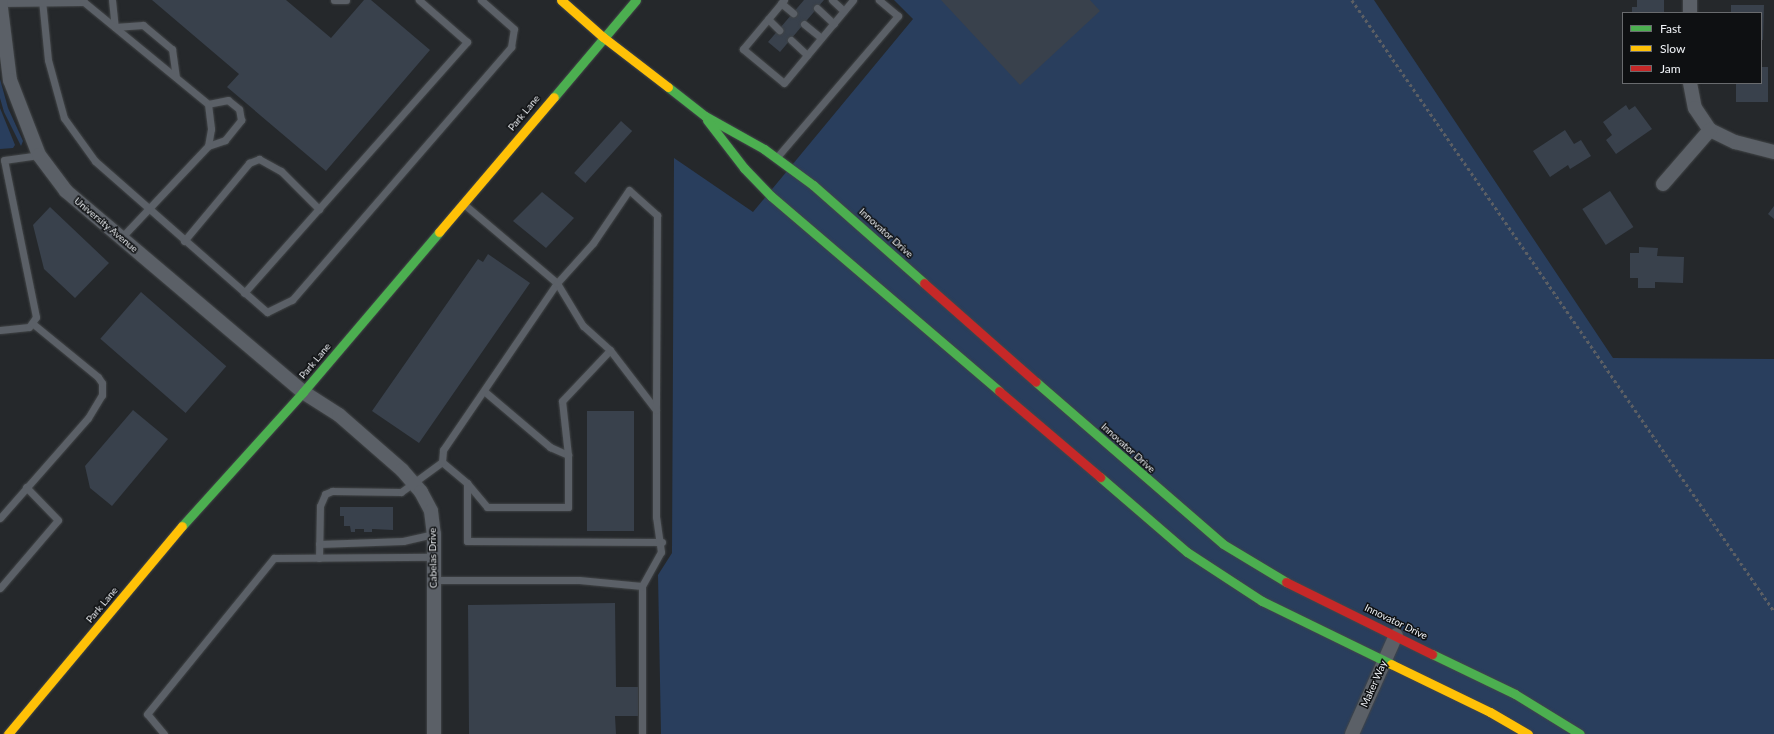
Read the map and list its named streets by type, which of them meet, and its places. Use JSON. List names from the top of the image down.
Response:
{
  "streets": {
    "main road": ["Park Lane", "Innovator Drive"],
    "street": ["University Avenue", "Cabelas Drive", "Maker Way"]
  },
  "crossings": [
    ["Park Lane", "University Avenue"],
    ["Park Lane", "Innovator Drive"],
    ["Park Lane", "Cabelas Drive"],
    ["University Avenue", "Cabelas Drive"],
    ["Innovator Drive", "Maker Way"]
  ],
  "legend": ["Fast", "Slow", "Jam"]
}
